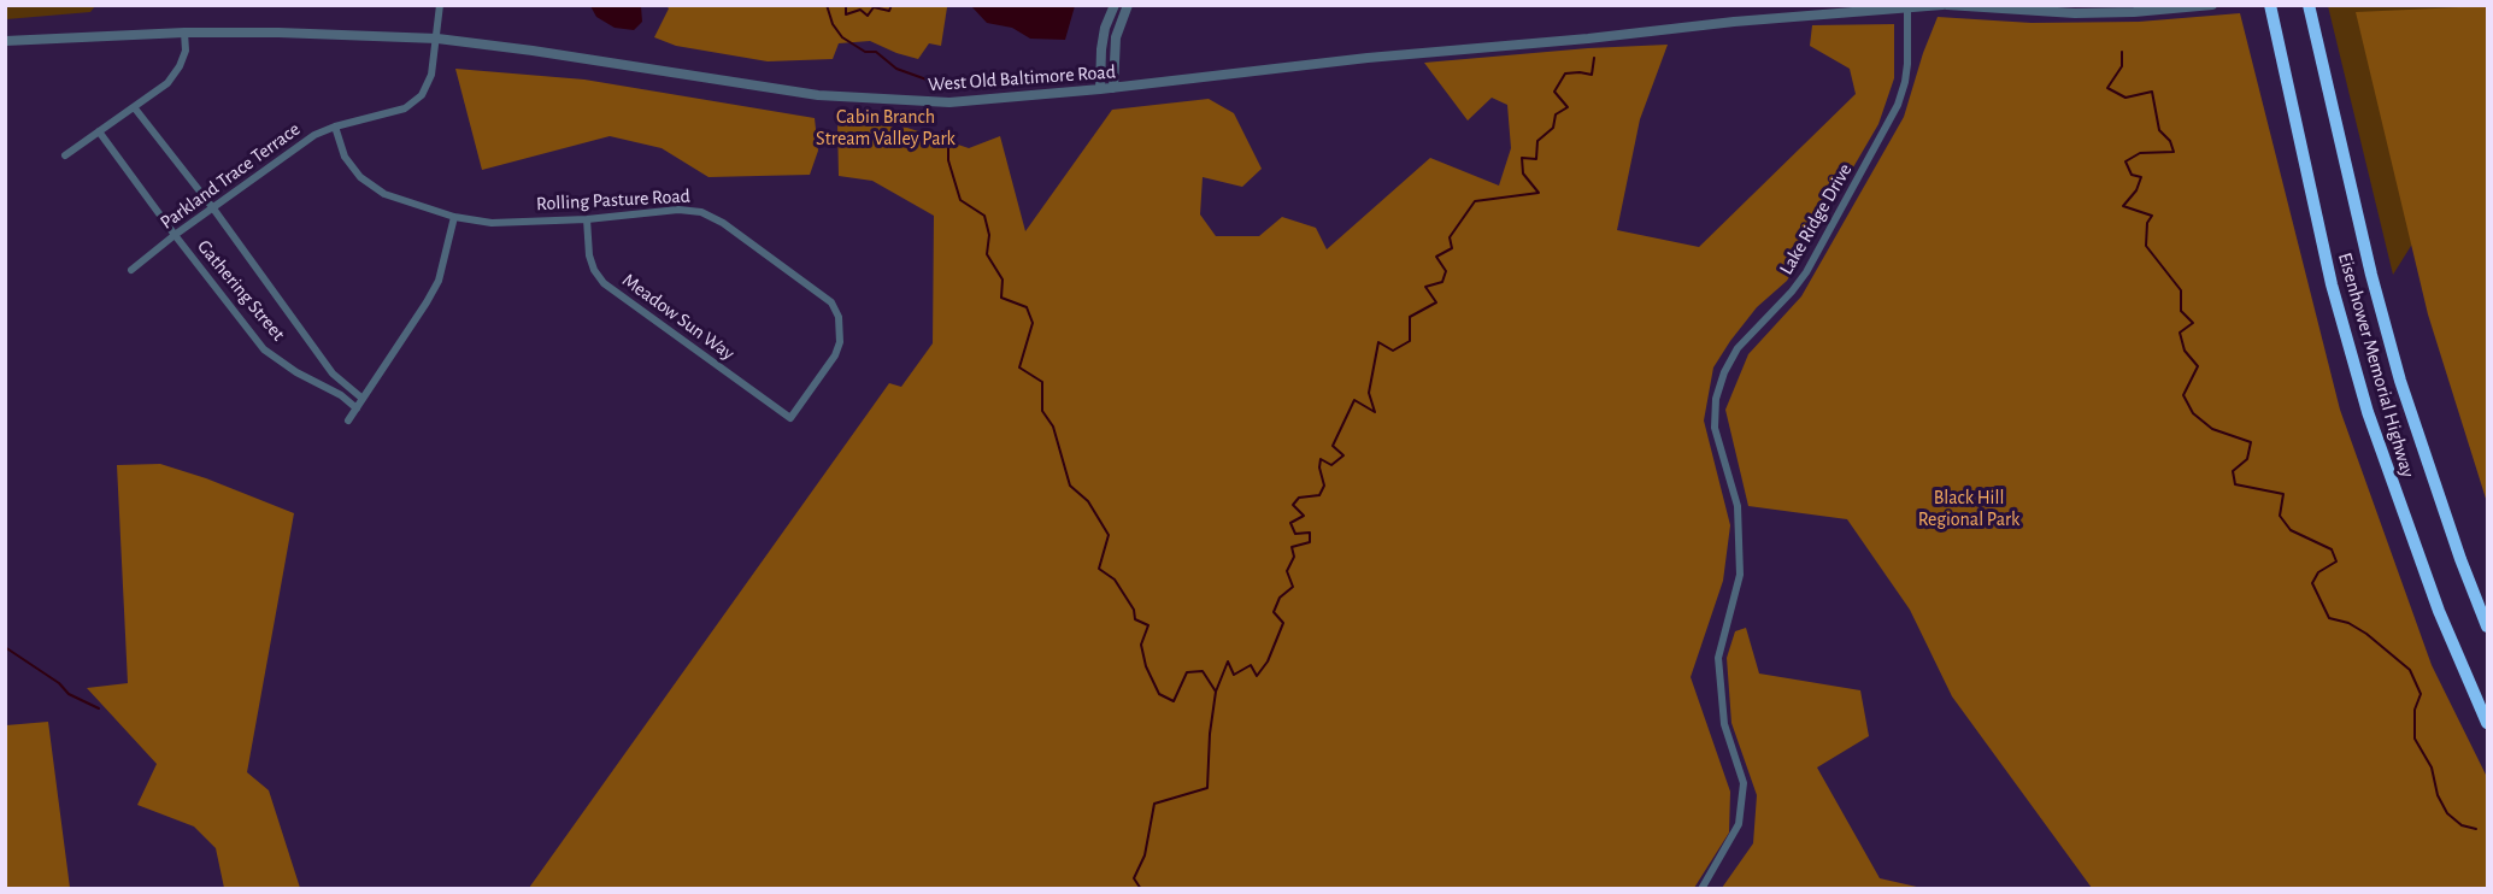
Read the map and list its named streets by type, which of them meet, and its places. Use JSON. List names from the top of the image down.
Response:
{
  "streets": {
    "highway": ["Eisenhower Memorial Highway"],
    "street": [
      "West Old Baltimore Road",
      "Parkland Trace Terrace",
      "Rolling Pasture Road",
      "Lake Ridge Drive",
      "Gathering Street",
      "Meadow Sun Way"
    ]
  },
  "crossings": [
    ["West Old Baltimore Road", "Parkland Trace Terrace"],
    ["West Old Baltimore Road", "Lake Ridge Drive"],
    ["Parkland Trace Terrace", "Rolling Pasture Road"],
    ["Parkland Trace Terrace", "Gathering Street"],
    ["Rolling Pasture Road", "Meadow Sun Way"]
  ],
  "parks": ["Cabin Branch Stream Valley Park", "Black Hill Regional Park"]
}
